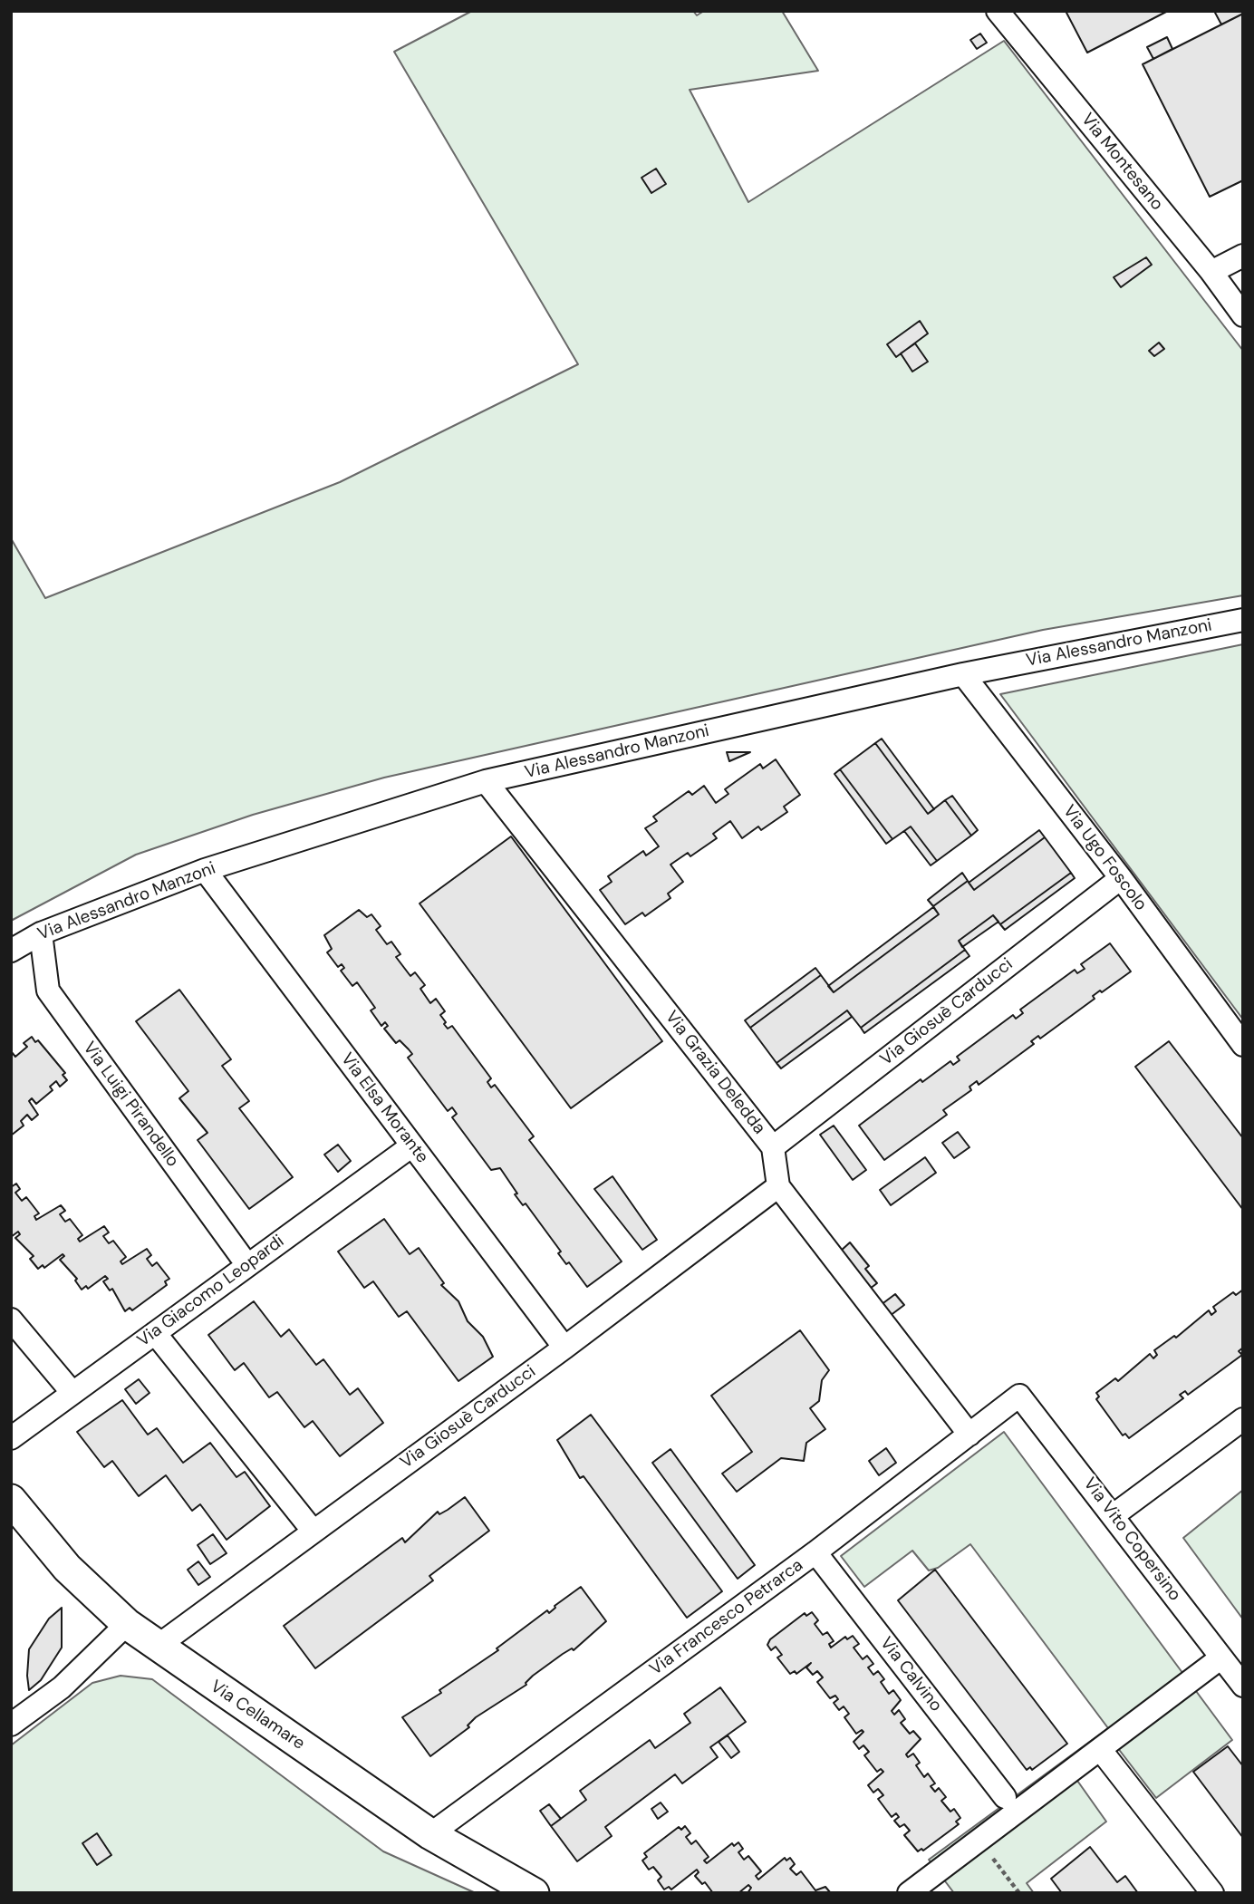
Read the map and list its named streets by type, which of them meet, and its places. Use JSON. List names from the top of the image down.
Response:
{
  "streets": {
    "street": [
      "Via Montesano",
      "Via Alessandro Manzoni",
      "Via Ugo Foscolo",
      "Via Giosuè Carducci",
      "Via Grazia Deledda",
      "Via Luigi Pirandello",
      "Via Elsa Morante",
      "Via Giacomo Leopardi",
      "Via Vito Copersino",
      "Via Francesco Petrarca",
      "Via Calvino",
      "Via Cellamare"
    ]
  },
  "crossings": [
    ["Via Alessandro Manzoni", "Via Ugo Foscolo"],
    ["Via Alessandro Manzoni", "Via Grazia Deledda"],
    ["Via Alessandro Manzoni", "Via Luigi Pirandello"],
    ["Via Alessandro Manzoni", "Via Elsa Morante"],
    ["Via Ugo Foscolo", "Via Giosuè Carducci"],
    ["Via Giosuè Carducci", "Via Grazia Deledda"],
    ["Via Giosuè Carducci", "Via Elsa Morante"],
    ["Via Giosuè Carducci", "Via Cellamare"],
    ["Via Grazia Deledda", "Via Francesco Petrarca"],
    ["Via Luigi Pirandello", "Via Giacomo Leopardi"],
    ["Via Elsa Morante", "Via Giacomo Leopardi"],
    ["Via Vito Copersino", "Via Francesco Petrarca"],
    ["Via Francesco Petrarca", "Via Calvino"],
    ["Via Francesco Petrarca", "Via Cellamare"]
  ]
}
